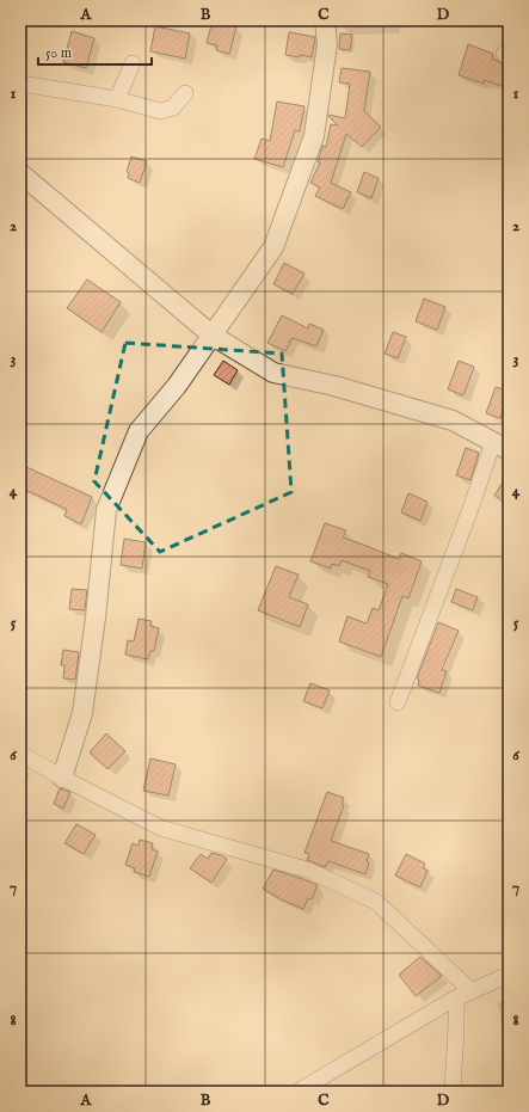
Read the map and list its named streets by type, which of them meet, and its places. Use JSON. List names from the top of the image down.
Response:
{
  "scale_bar": "50 m",
  "grid": {
    "columns": [
      "A",
      "B",
      "C",
      "D"
    ],
    "rows": [
      "1",
      "2",
      "3",
      "4",
      "5",
      "6",
      "7",
      "8"
    ]
  }
}
